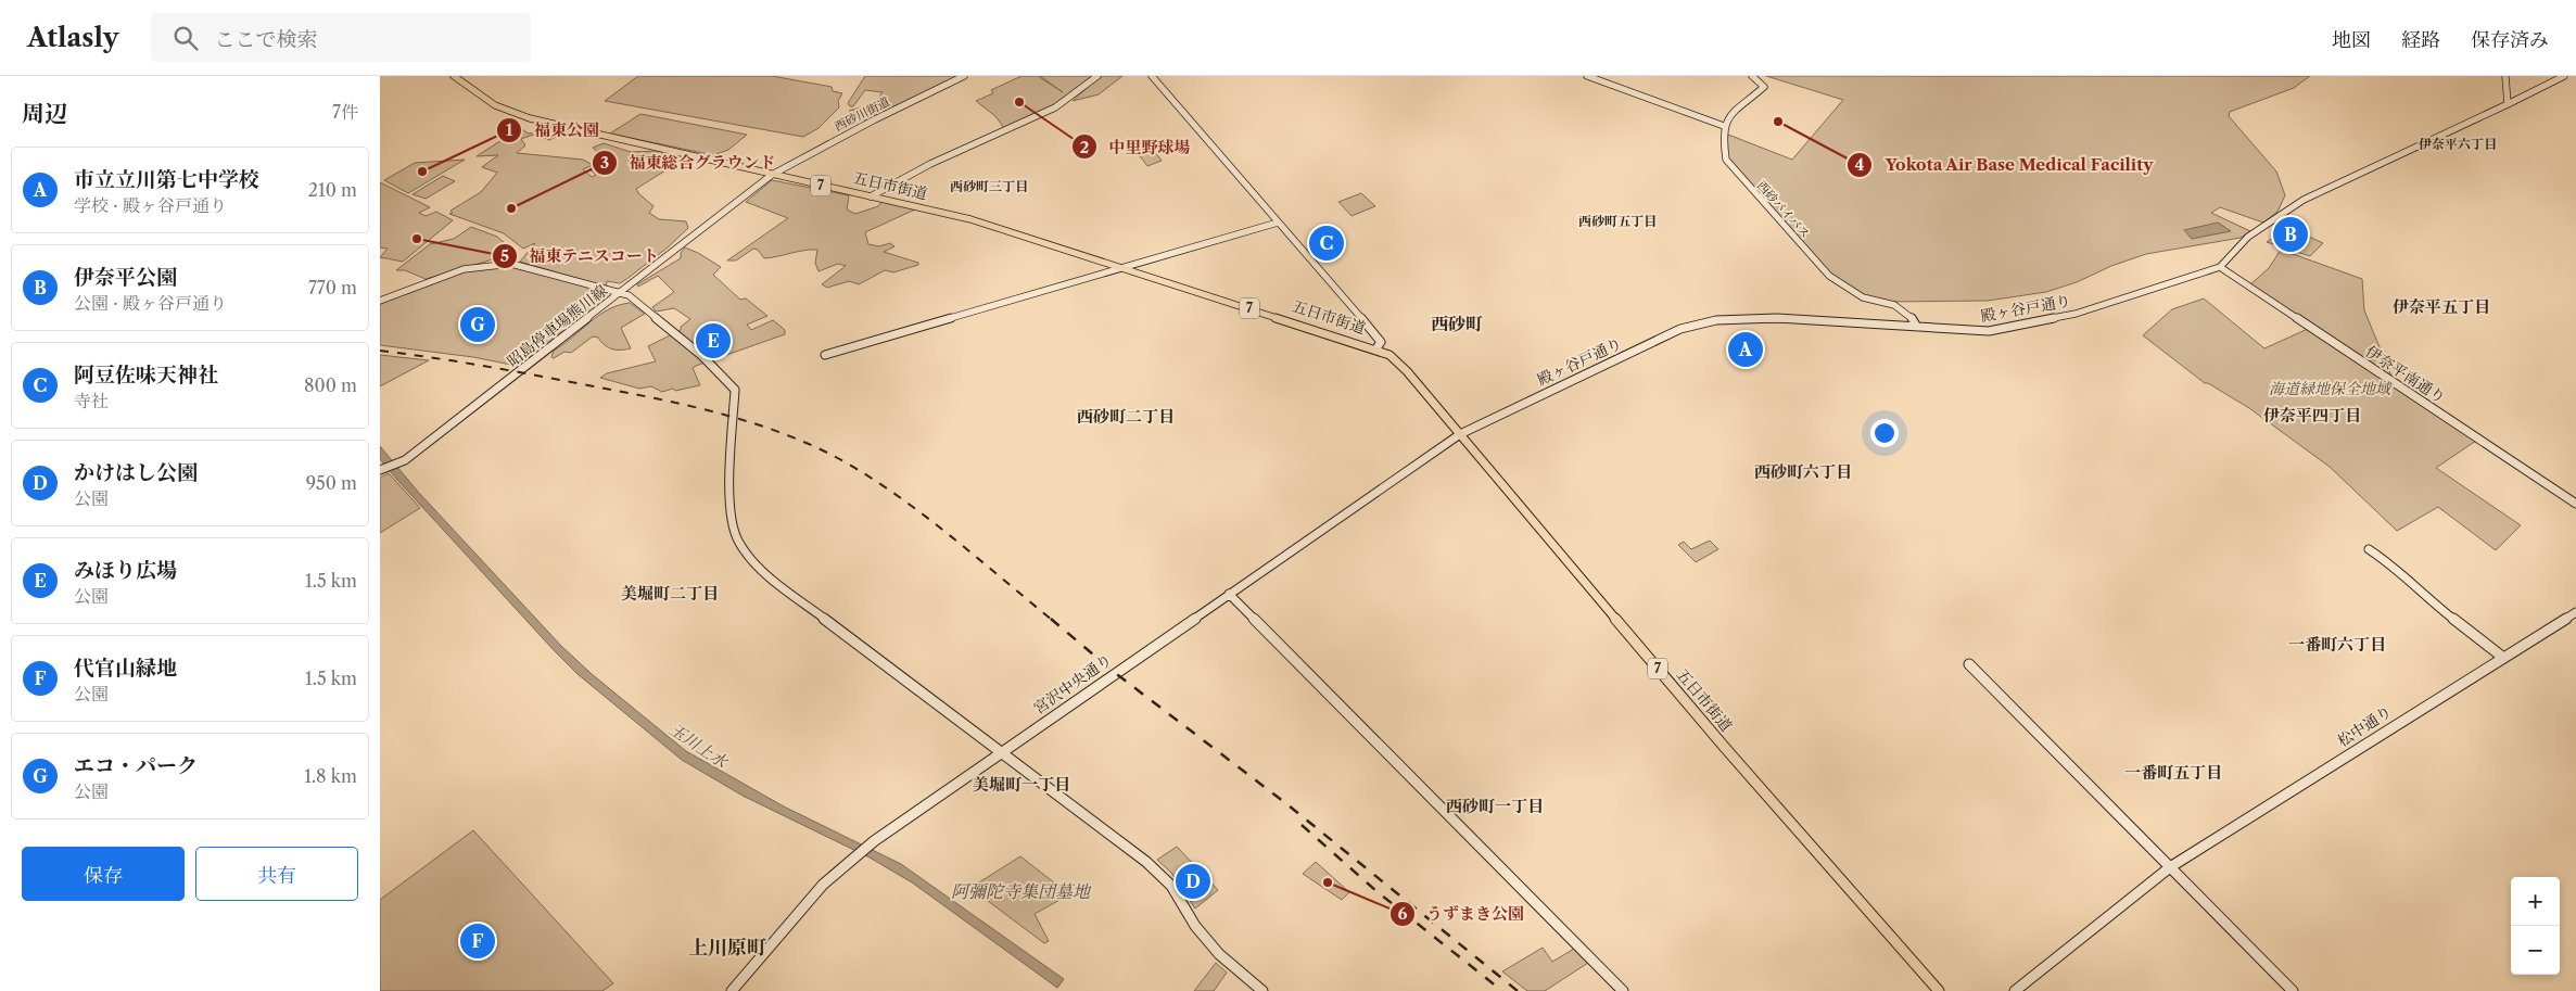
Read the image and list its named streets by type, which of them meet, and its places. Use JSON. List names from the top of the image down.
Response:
{
  "streets": {
    "main road": ["7", "五日市街道"],
    "street": [
      "西砂川街道",
      "西砂バイパス",
      "殿ヶ谷戸通り",
      "昭島停車場熊川線",
      "伊奈平南通り",
      "宮沢中央通り",
      "松中通り"
    ]
  },
  "crossings": [
    ["西砂川街道", "五日市街道"],
    ["西砂川街道", "昭島停車場熊川線"],
    ["五日市街道", "殿ヶ谷戸通り"],
    ["五日市街道", "昭島停車場熊川線"],
    ["五日市街道", "宮沢中央通り"],
    ["西砂バイパス", "殿ヶ谷戸通り"],
    ["殿ヶ谷戸通り", "伊奈平南通り"],
    ["殿ヶ谷戸通り", "宮沢中央通り"]
  ],
  "districts": [
    "伊奈平六丁目",
    "西砂町三丁目",
    "西砂町五丁目",
    "伊奈平五丁目",
    "西砂町",
    "伊奈平四丁目",
    "西砂町二丁目",
    "西砂町六丁目",
    "美堀町二丁目",
    "一番町六丁目",
    "一番町五丁目",
    "美堀町一丁目",
    "西砂町一丁目",
    "上川原町"
  ],
  "water": ["玉川上水"],
  "parks": ["海道緑地保全地域", "阿彌陀寺集団墓地"],
  "places": [
    "中里野球場",
    "Yokota Air Base Medical Facility",
    "福東公園",
    "福東総合グラウンド",
    "福東テニスコート",
    "うずまき公園"
  ],
  "page": {
    "header": "Atlasly",
    "search": "ここで検索",
    "nav": ["地図", "経路", "保存済み"],
    "heading": ["周辺", "7件"],
    "list": [
      {
        "mark": "A",
        "name": "市立立川第七中学校",
        "note": "学校 · 殿ヶ谷戸通り",
        "value": "210 m"
      },
      {
        "mark": "B",
        "name": "伊奈平公園",
        "note": "公園 · 殿ヶ谷戸通り",
        "value": "770 m"
      },
      {
        "mark": "C",
        "name": "阿豆佐味天神社",
        "note": "寺社",
        "value": "800 m"
      },
      {
        "mark": "D",
        "name": "かけはし公園",
        "note": "公園",
        "value": "950 m"
      },
      {
        "mark": "E",
        "name": "みほり広場",
        "note": "公園",
        "value": "1.5 km"
      },
      {
        "mark": "F",
        "name": "代官山緑地",
        "note": "公園",
        "value": "1.5 km"
      },
      {
        "mark": "G",
        "name": "エコ・パーク",
        "note": "公園",
        "value": "1.8 km"
      }
    ],
    "pins": [
      "B",
      "C",
      "G",
      "E",
      "A",
      "D",
      "F"
    ],
    "buttons": ["保存", "共有"],
    "map_buttons": ["+", "−"]
  }
}
